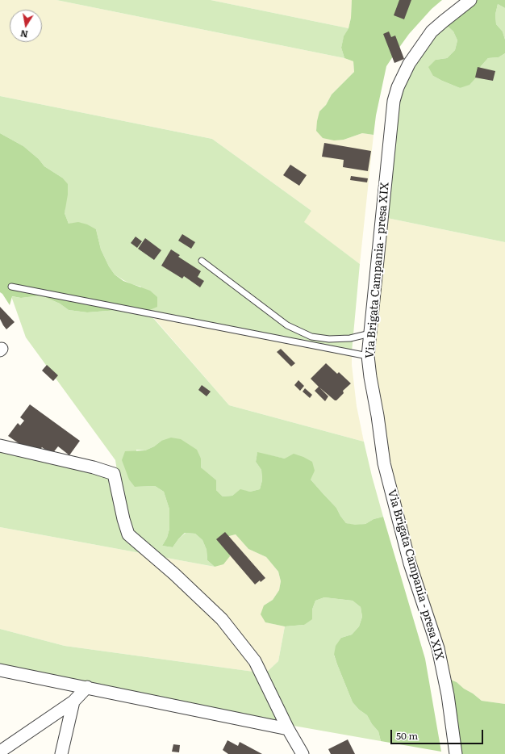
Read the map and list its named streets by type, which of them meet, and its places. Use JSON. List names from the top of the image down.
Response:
{
  "streets": {
    "street": ["Via Brigata Campania - presa XIX"]
  },
  "scale_bar": "50 m",
  "north": "bottom"
}
